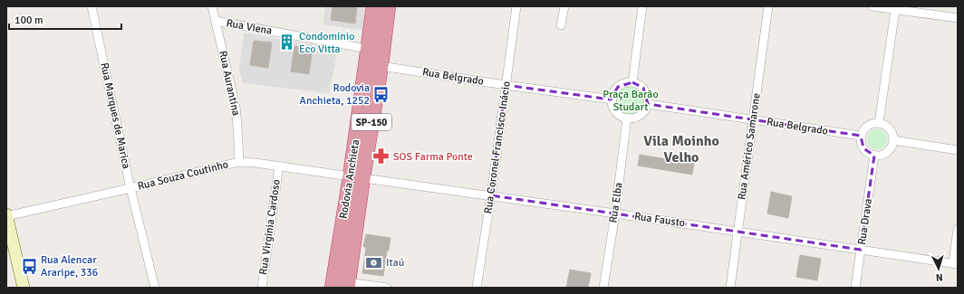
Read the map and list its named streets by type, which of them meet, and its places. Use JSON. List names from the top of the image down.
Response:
{
  "streets": {
    "highway": ["SP-150", "Rodovia Anchieta"],
    "street": [
      "Rua Viena",
      "Rua Belgrado",
      "Rua Aurantina",
      "Rua Marques de Marica",
      "Rua Américo Samarone",
      "Rua Coronel Francisco Inácio",
      "Rua Souza Coutinho",
      "Rua Elba",
      "Rua Fausto",
      "Rua Drava",
      "Rua Virginia Cardoso"
    ]
  },
  "crossings": [
    ["Rua Viena", "Rua Aurantina"],
    ["Rua Viena", "Rodovia Anchieta"],
    ["Rua Belgrado", "Rua Américo Samarone"],
    ["Rua Belgrado", "Rua Coronel Francisco Inácio"],
    ["Rua Belgrado", "Rodovia Anchieta"],
    ["Rua Belgrado", "Rua Elba"],
    ["Rua Belgrado", "Rua Drava"],
    ["Rua Aurantina", "Rua Souza Coutinho"],
    ["Rua Marques de Marica", "Rua Souza Coutinho"],
    ["Rua Américo Samarone", "Rua Fausto"],
    ["Rua Coronel Francisco Inácio", "Rua Fausto"],
    ["Rua Souza Coutinho", "Rodovia Anchieta"],
    ["Rua Souza Coutinho", "Rua Fausto"],
    ["Rua Souza Coutinho", "Rua Virginia Cardoso"],
    ["Rodovia Anchieta", "Rua Fausto"],
    ["Rua Elba", "Rua Fausto"],
    ["Rua Fausto", "Rua Drava"]
  ],
  "districts": ["Vila Moinho Velho"],
  "parks": ["Praça Barão Studart"],
  "places": {
    "building": ["Condomínio Eco Vitta"],
    "bus stop": ["Rodovia Anchieta, 1252", "Rua Alencar Araripe, 336"],
    "pharmacy": ["SOS Farma Ponte"],
    "bank": ["Itaú"]
  },
  "scale_bar": "100 m",
  "north": "bottom"
}
